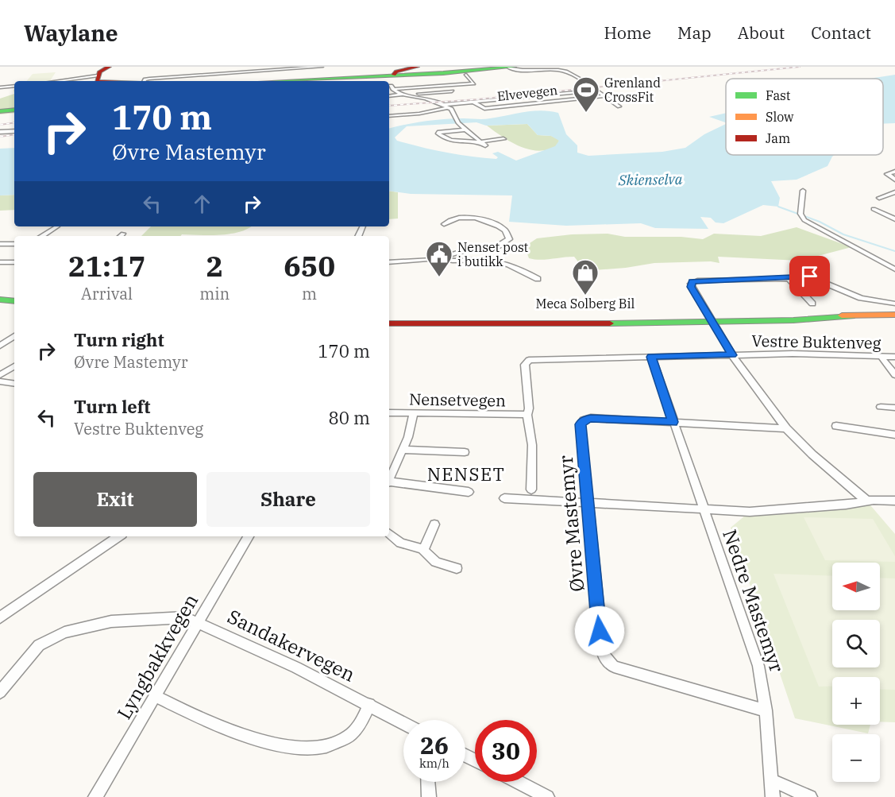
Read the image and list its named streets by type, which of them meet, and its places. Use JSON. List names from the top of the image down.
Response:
{
  "streets": {
    "street": [
      "Elvevegen",
      "Vestre Buktenveg",
      "Nensetvegen",
      "Øvre Mastemyr",
      "Nedre Mastemyr",
      "Sandakervegen",
      "Lyngbakkvegen"
    ]
  },
  "crossings": [
    ["Vestre Buktenveg", "Nensetvegen"],
    ["Øvre Mastemyr", "Nedre Mastemyr"],
    ["Sandakervegen", "Lyngbakkvegen"]
  ],
  "districts": ["NENSET"],
  "water": ["Skienselva"],
  "places": {
    "sports": ["Grenland CrossFit"],
    "public building": ["Nenset post i butikk"],
    "shop": ["Meca Solberg Bil"]
  },
  "legend": ["Fast", "Slow", "Jam"],
  "north": "left",
  "page": {
    "header": "Waylane",
    "nav": [
      "Home",
      "Map",
      "About",
      "Contact"
    ],
    "turn": ["170 m", "Øvre Mastemyr"],
    "eta": [
      "21:17",
      "Arrival",
      "2",
      "min",
      "650",
      "m"
    ],
    "list": [
      {
        "name": "Turn right",
        "note": "Øvre Mastemyr",
        "value": "170 m"
      },
      {
        "name": "Turn left",
        "note": "Vestre Buktenveg",
        "value": "80 m"
      }
    ],
    "buttons": ["Exit", "Share"],
    "map_buttons": ["+", "−"],
    "speed": "26 km/h",
    "limit": "30"
  }
}
